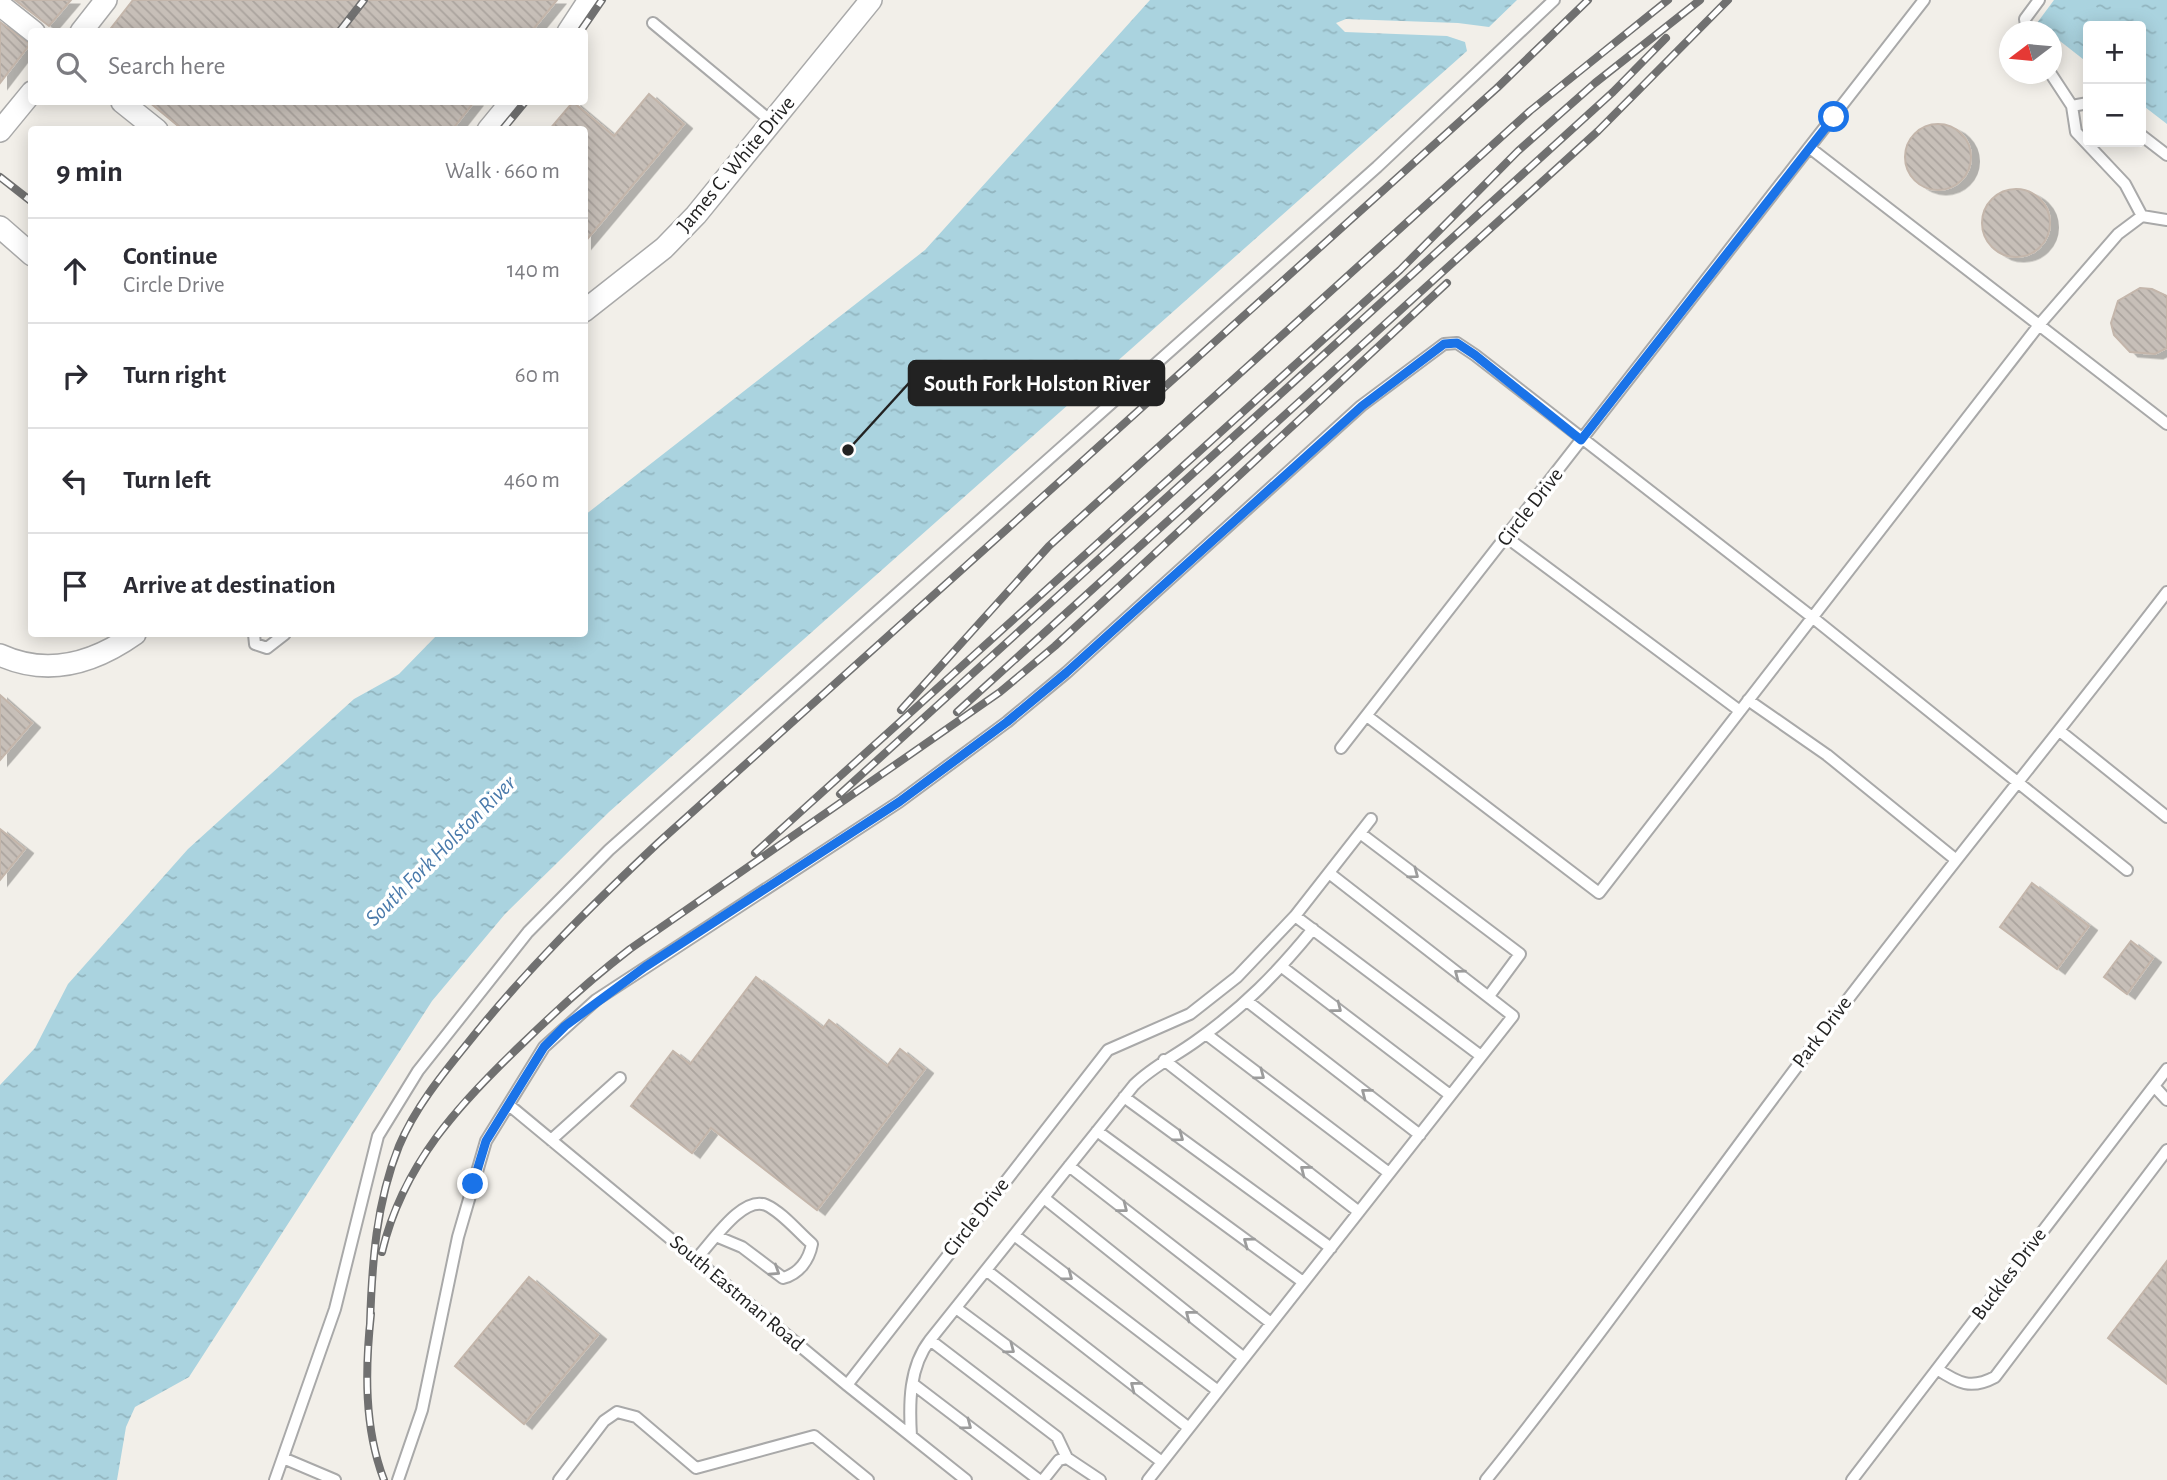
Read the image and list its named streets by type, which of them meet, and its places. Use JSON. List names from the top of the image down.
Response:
{
  "streets": {
    "street": ["James C. White Drive"],
    "lane": [
      "Circle Drive",
      "Park Drive",
      "Buckles Drive",
      "South Eastman Road"
    ]
  },
  "crossings": [
    ["Circle Drive", "South Eastman Road"]
  ],
  "water": ["South Fork Holston River"],
  "places": ["South Fork Holston River"],
  "north": "left",
  "page": {
    "map_buttons": ["+", "−"],
    "search": "Search here",
    "heading": ["9 min", "Walk · 660 m"],
    "list": [
      ["Continue", "Circle Drive", "140 m"],
      ["Turn right", "60 m"],
      ["Turn left", "460 m"],
      "Arrive at destination"
    ]
  }
}
